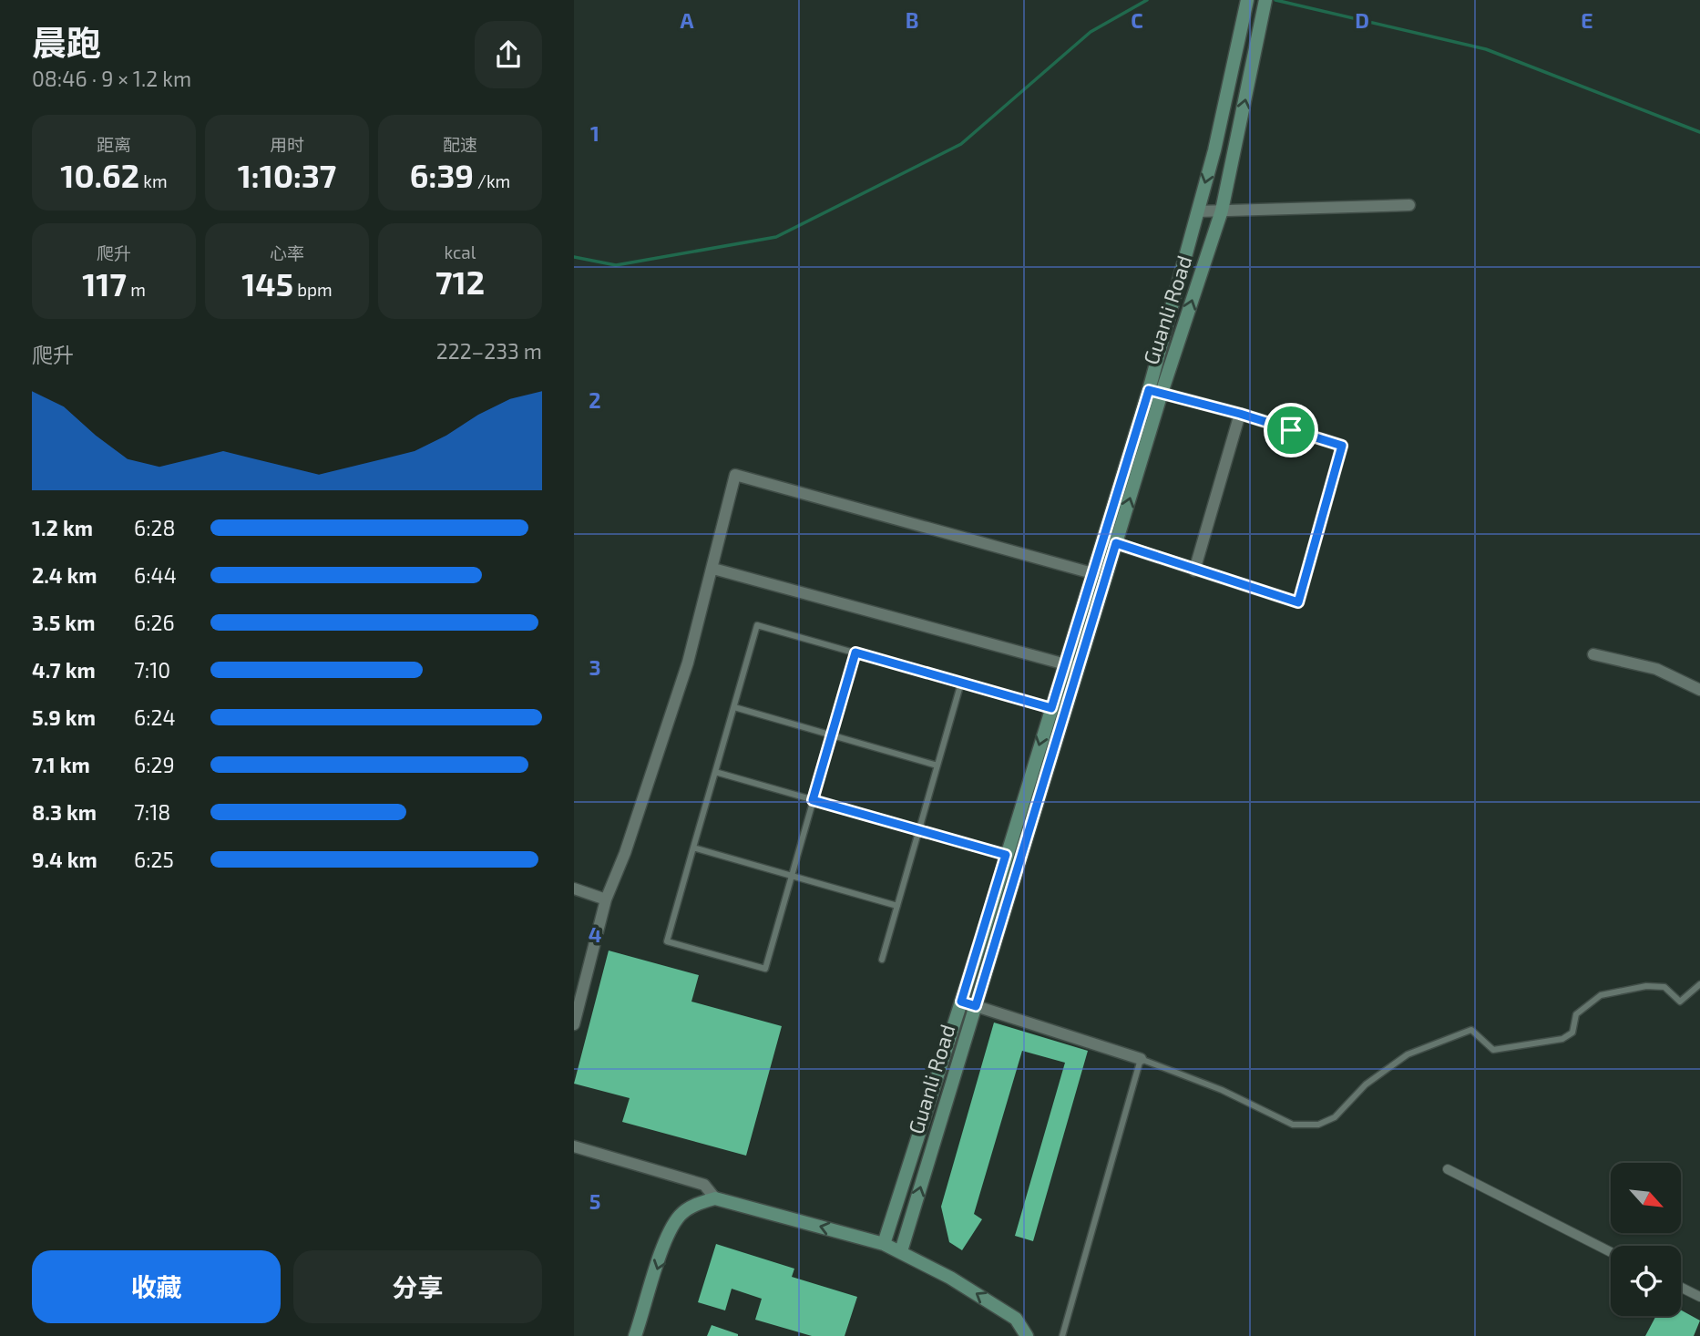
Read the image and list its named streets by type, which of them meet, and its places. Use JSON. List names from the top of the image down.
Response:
{
  "streets": {
    "main road": ["Guanli Road"]
  },
  "north": "bottom right",
  "page": {
    "heading": ["晨跑", "08:46 · 9 × 1.2 km"],
    "stats": [
      ["距离", "10.62 km"],
      ["用时", "1:10:37"],
      ["配速", "6:39 /km"],
      ["爬升", "117 m"],
      ["心率", "145 bpm"],
      ["kcal", "712"]
    ],
    "chart": ["爬升", "222–233 m"],
    "list": [
      {
        "name": "1.2 km",
        "note": "6:28"
      },
      {
        "name": "2.4 km",
        "note": "6:44"
      },
      {
        "name": "3.5 km",
        "note": "6:26"
      },
      {
        "name": "4.7 km",
        "note": "7:10"
      },
      {
        "name": "5.9 km",
        "note": "6:24"
      },
      {
        "name": "7.1 km",
        "note": "6:29"
      },
      {
        "name": "8.3 km",
        "note": "7:18"
      },
      {
        "name": "9.4 km",
        "note": "6:25"
      }
    ],
    "buttons": ["收藏", "分享"]
  },
  "grid": {
    "columns": [
      "A",
      "B",
      "C",
      "D",
      "E"
    ],
    "rows": [
      "1",
      "2",
      "3",
      "4",
      "5"
    ]
  }
}
